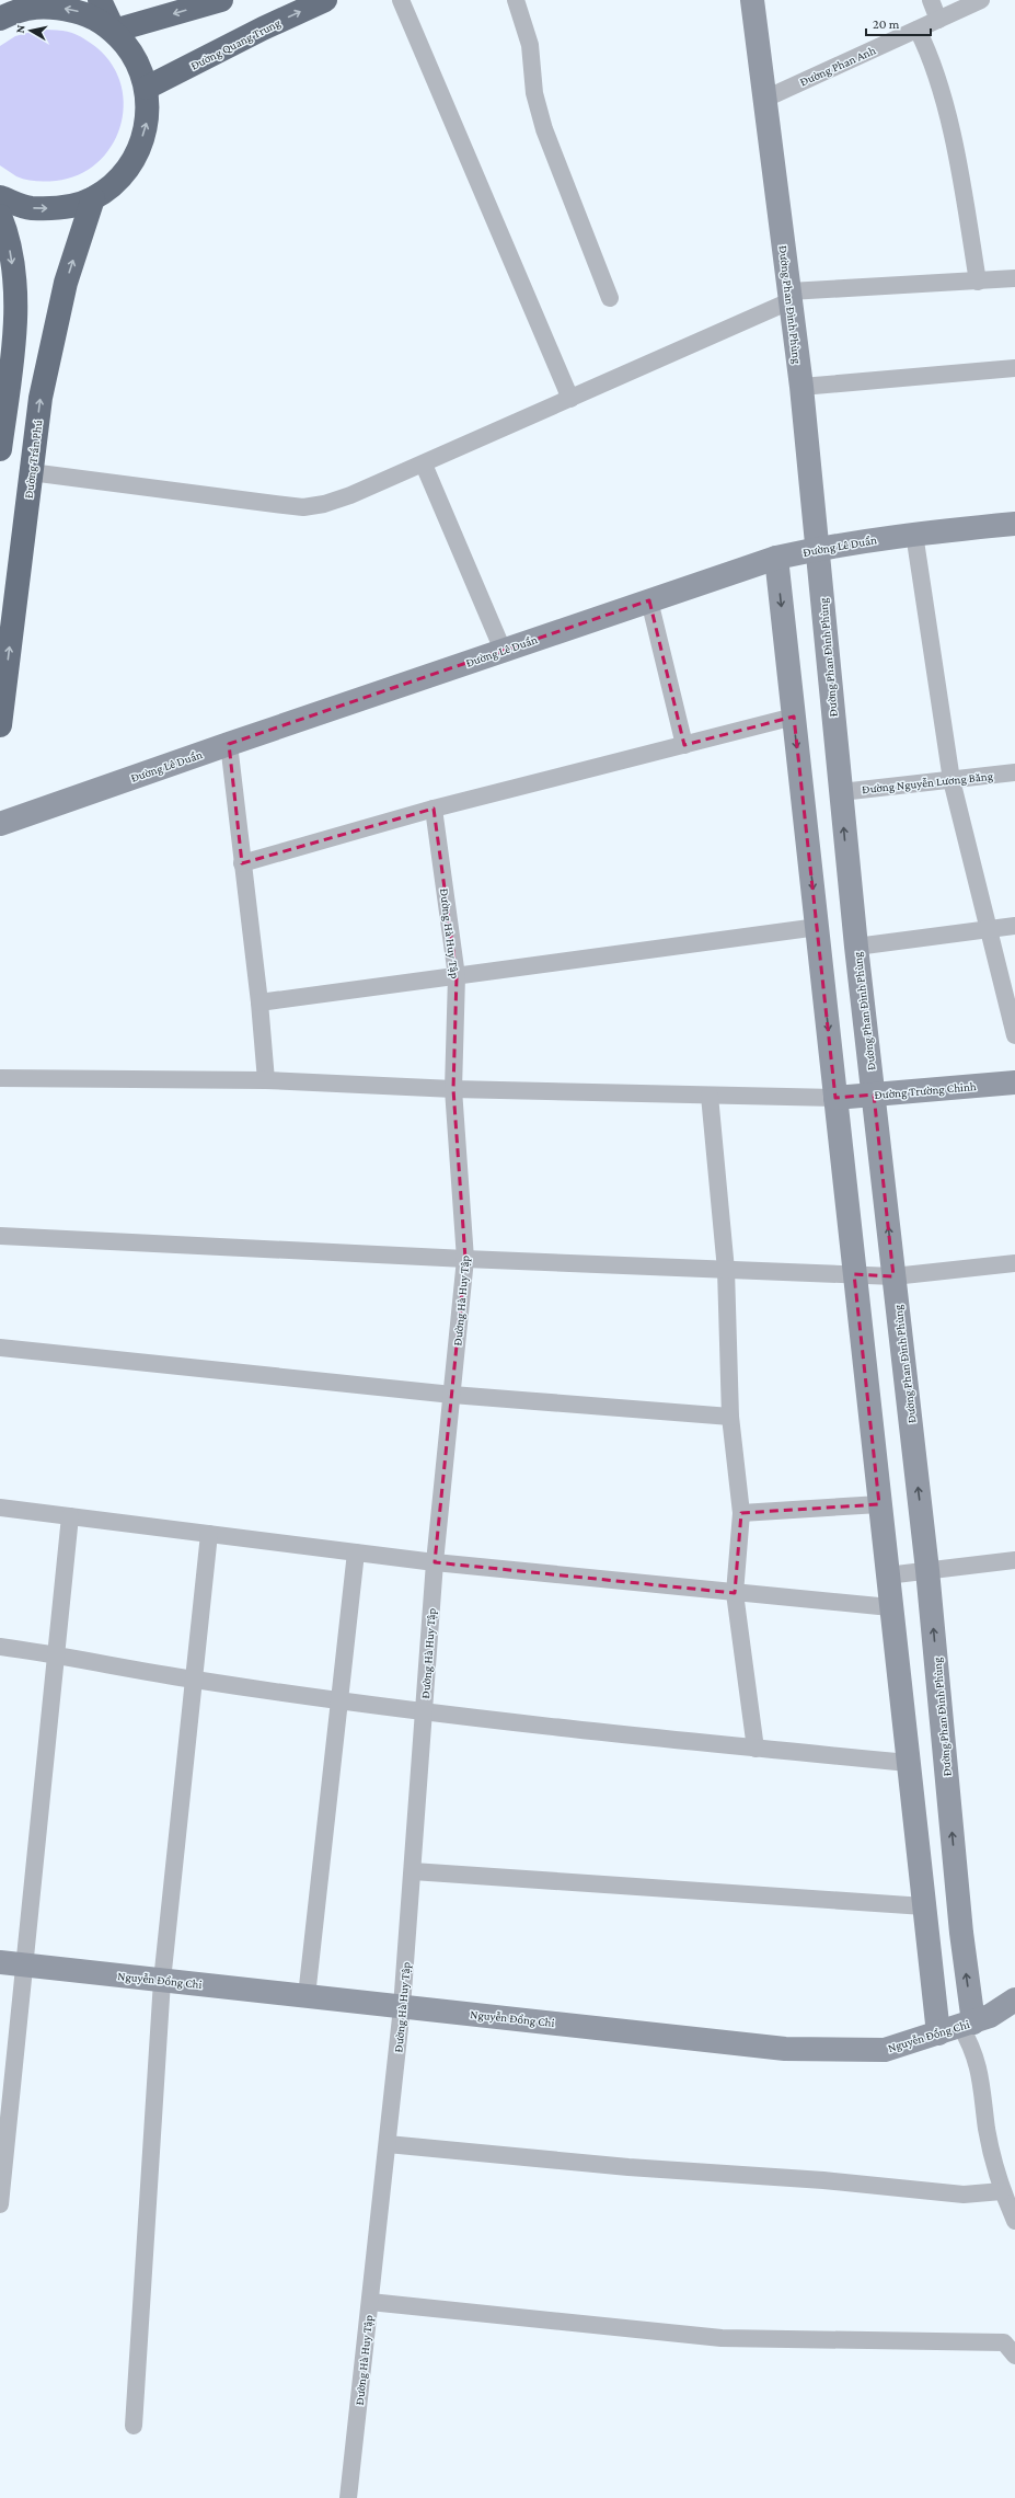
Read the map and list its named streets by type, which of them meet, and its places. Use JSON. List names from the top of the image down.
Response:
{
  "streets": {
    "highway": ["Đường Quang Trung", "Đường Trần Phú"],
    "street": [
      "Đường Phan Anh",
      "Đường Phan Đình Phùng",
      "Đường Lê Duẩn",
      "Đường Nguyễn Lương Băng",
      "Đường Hà Huy Tập",
      "Đường Trường Chinh",
      "Nguyễn Đổng Chi"
    ]
  },
  "crossings": [
    ["Đường Phan Anh", "Đường Phan Đình Phùng"],
    ["Đường Phan Đình Phùng", "Đường Lê Duẩn"],
    ["Đường Phan Đình Phùng", "Đường Nguyễn Lương Băng"],
    ["Đường Phan Đình Phùng", "Đường Trường Chinh"],
    ["Đường Phan Đình Phùng", "Nguyễn Đổng Chi"],
    ["Đường Hà Huy Tập", "Nguyễn Đổng Chi"]
  ],
  "scale_bar": "20 m",
  "north": "left"
}
